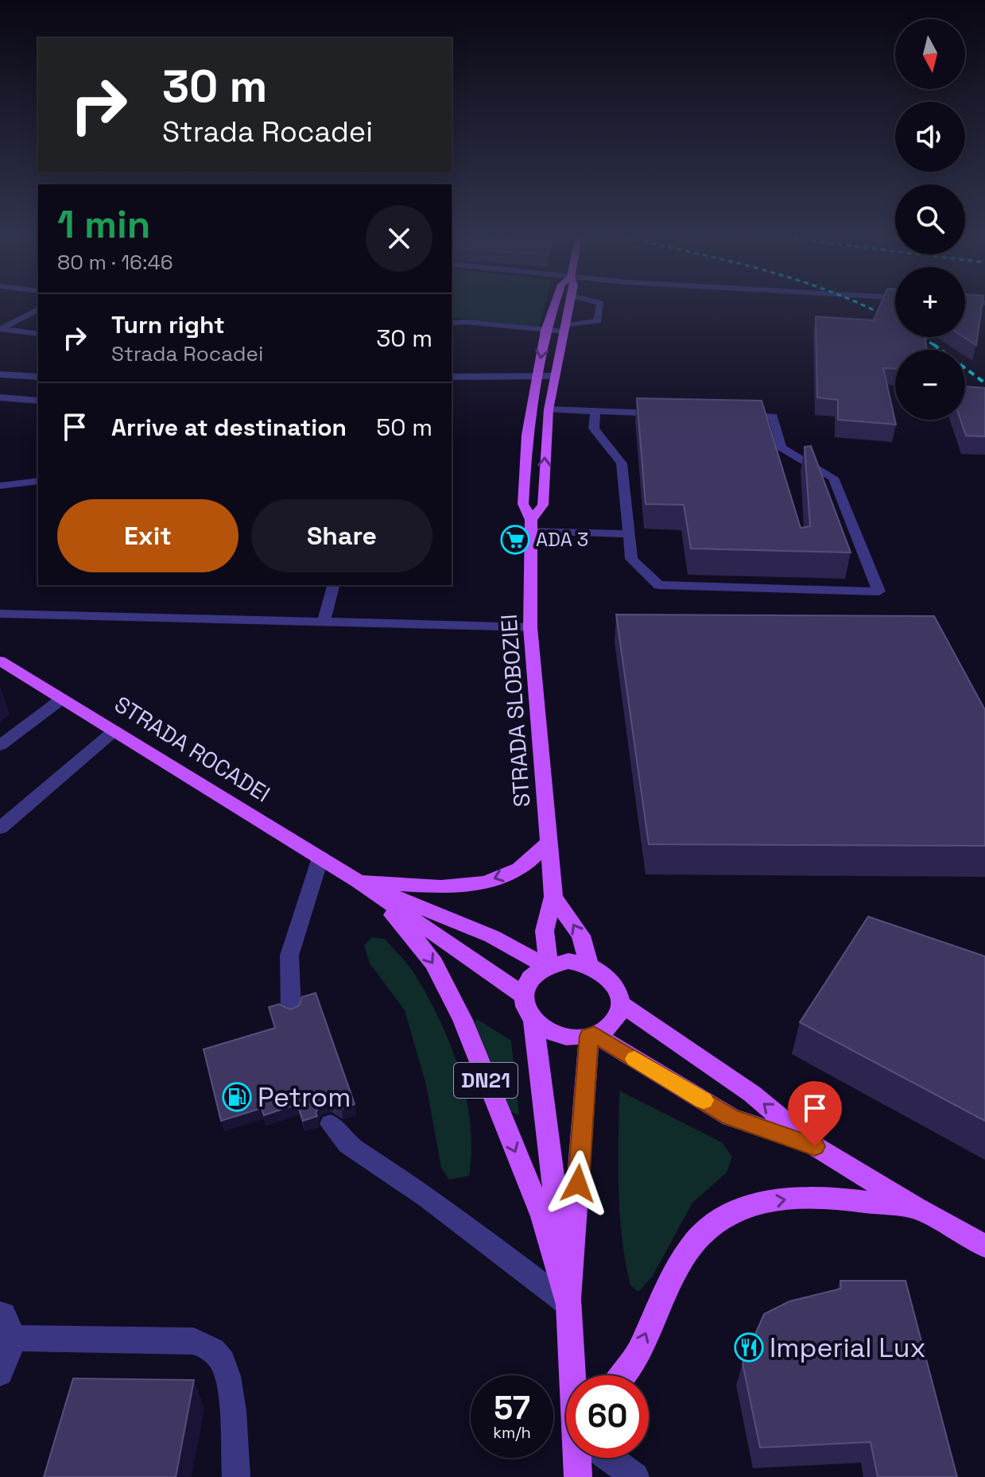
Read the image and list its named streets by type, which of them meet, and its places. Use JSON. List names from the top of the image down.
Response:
{
  "streets": {
    "main road": ["STRADA SLOBOZIEI", "STRADA ROCADEI", "DN21"]
  },
  "crossings": [
    ["STRADA SLOBOZIEI", "STRADA ROCADEI"],
    ["STRADA ROCADEI", "DN21"]
  ],
  "places": {
    "supermarket": ["ADA 3"],
    "fuel station": ["Petrom"],
    "restaurant": ["Imperial Lux"]
  },
  "north": "bottom",
  "page": {
    "map_buttons": ["+", "−"],
    "turn": ["30 m", "Strada Rocadei"],
    "heading": ["1 min", "80 m · 16:46"],
    "list": [
      {
        "name": "Turn right",
        "note": "Strada Rocadei",
        "value": "30 m"
      },
      {
        "name": "Arrive at destination",
        "value": "50 m"
      }
    ],
    "buttons": ["Exit", "Share"],
    "speed": "57 km/h",
    "limit": "60"
  }
}
